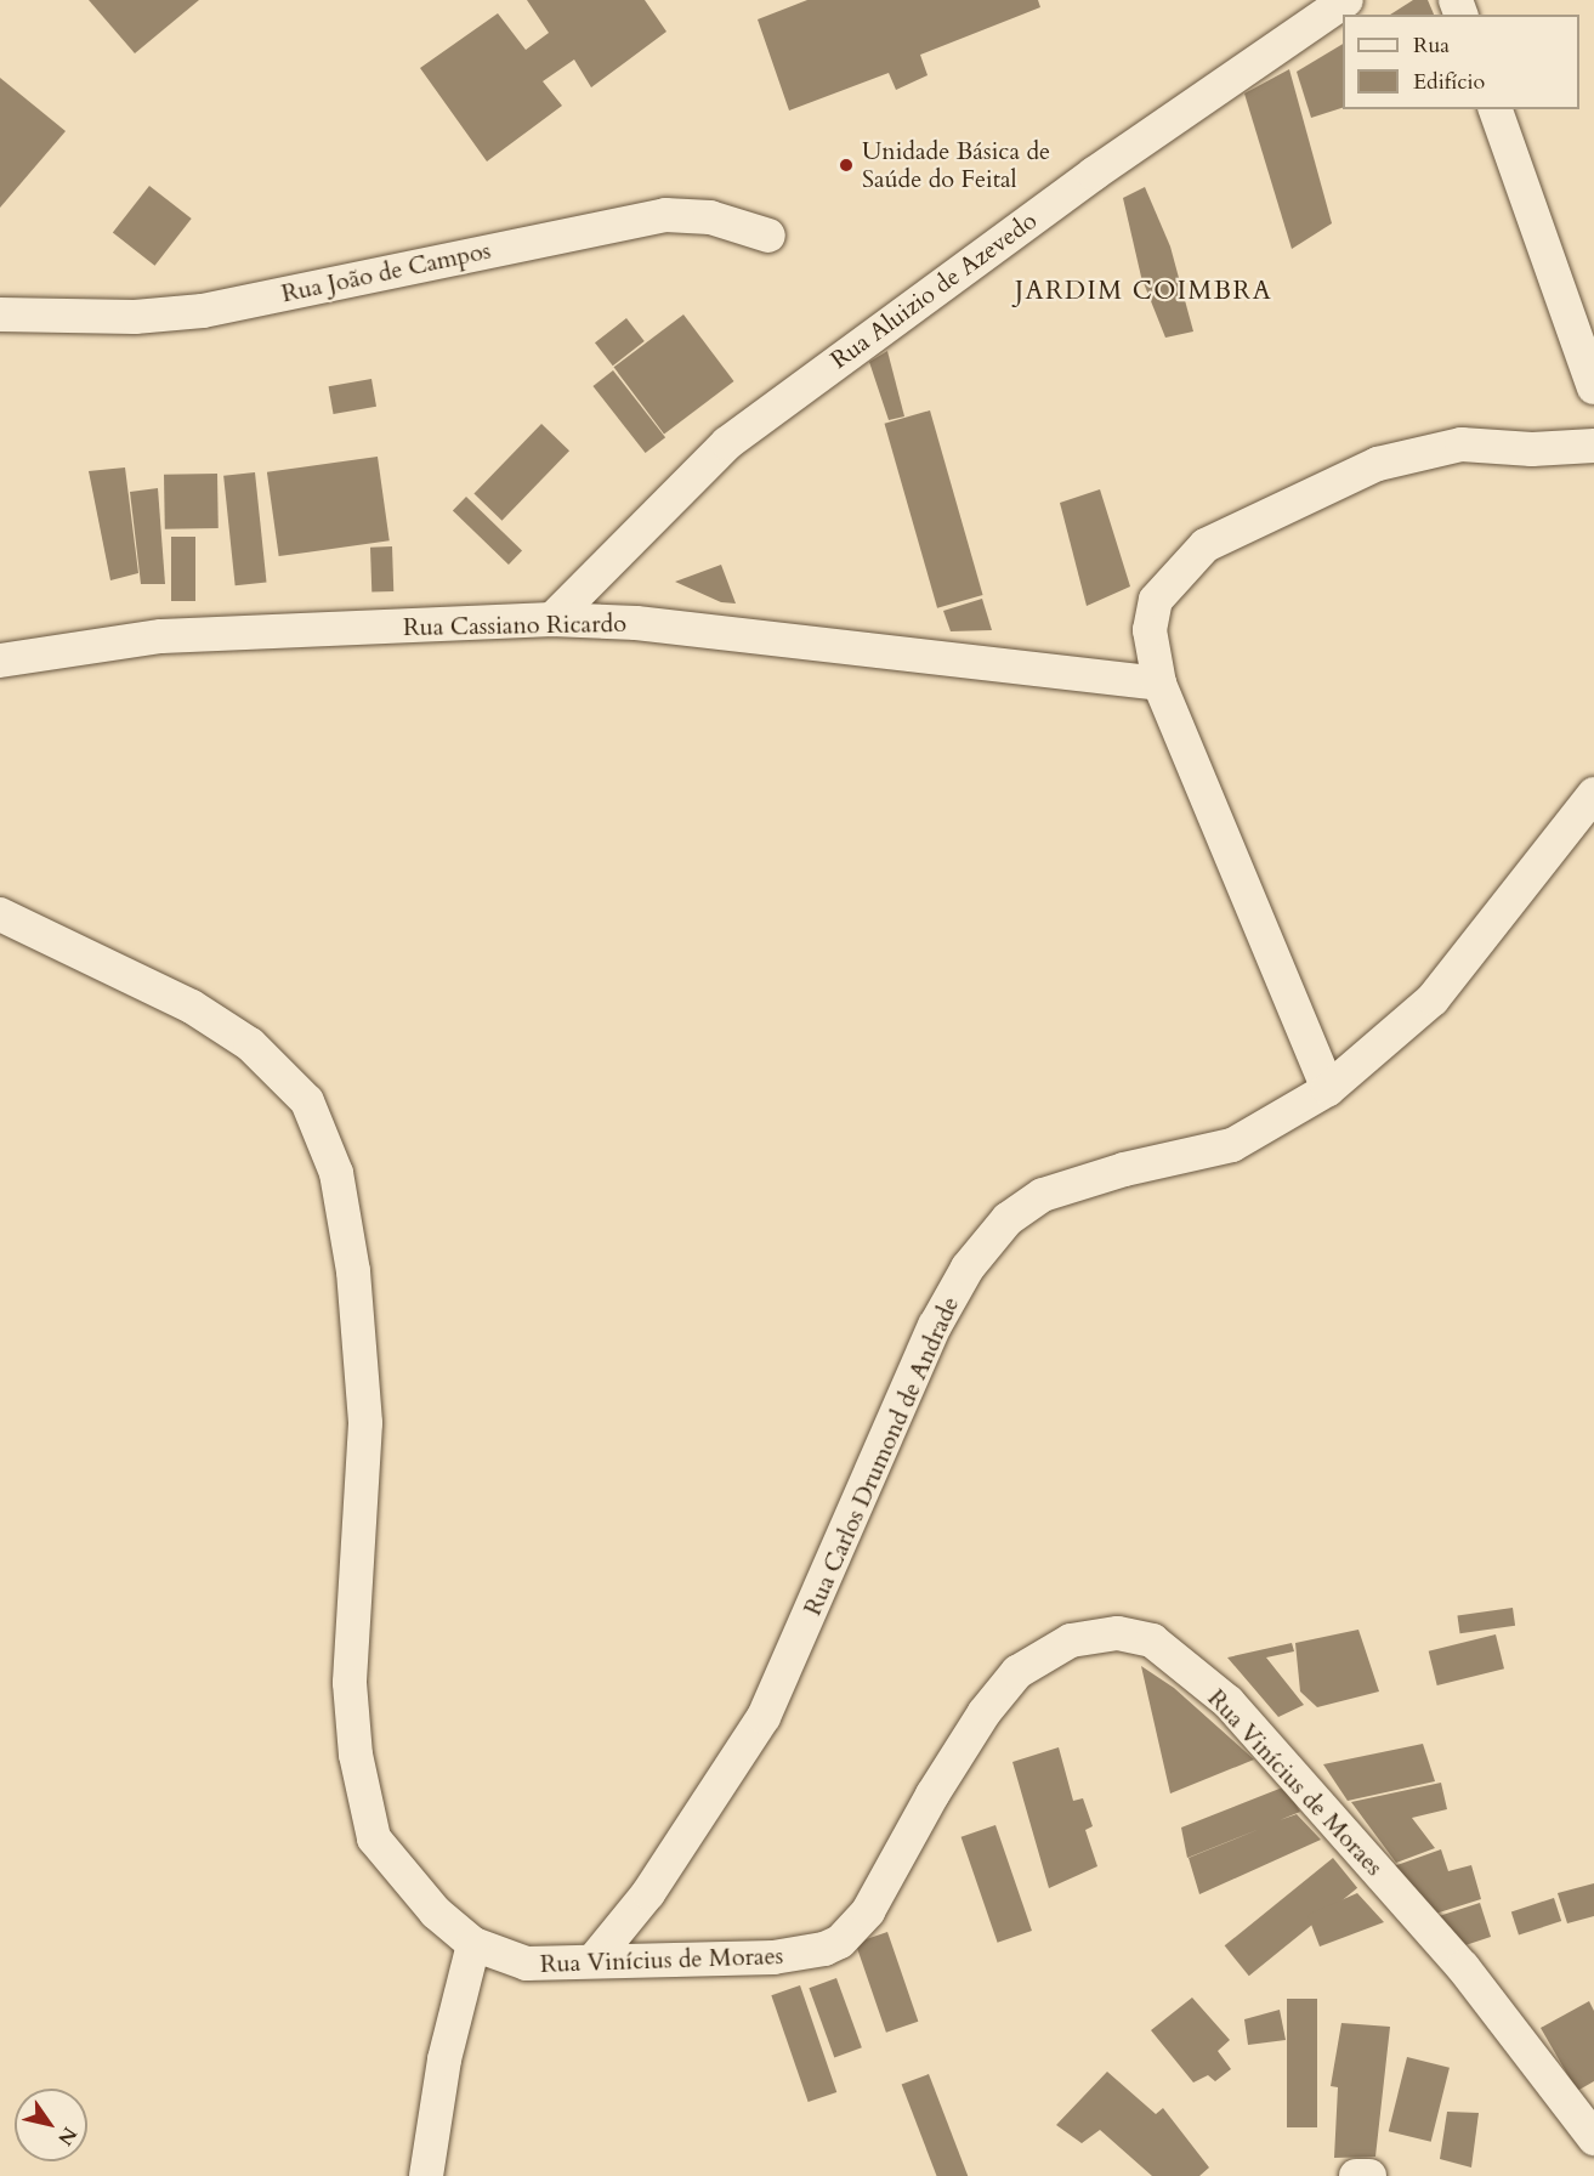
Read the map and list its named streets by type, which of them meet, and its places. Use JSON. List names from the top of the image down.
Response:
{
  "streets": {
    "street": [
      "Rua João de Campos",
      "Rua Aluizio de Azevedo",
      "Rua Cassiano Ricardo",
      "Rua Carlos Drumond de Andrade",
      "Rua Vinícius de Moraes"
    ]
  },
  "crossings": [
    ["Rua Aluizio de Azevedo", "Rua Cassiano Ricardo"],
    ["Rua Carlos Drumond de Andrade", "Rua Vinícius de Moraes"]
  ],
  "districts": ["JARDIM COIMBRA"],
  "places": ["Unidade Básica de Saúde do Feital"],
  "legend": ["Rua", "Edifício"],
  "north": "bottom right"
}
